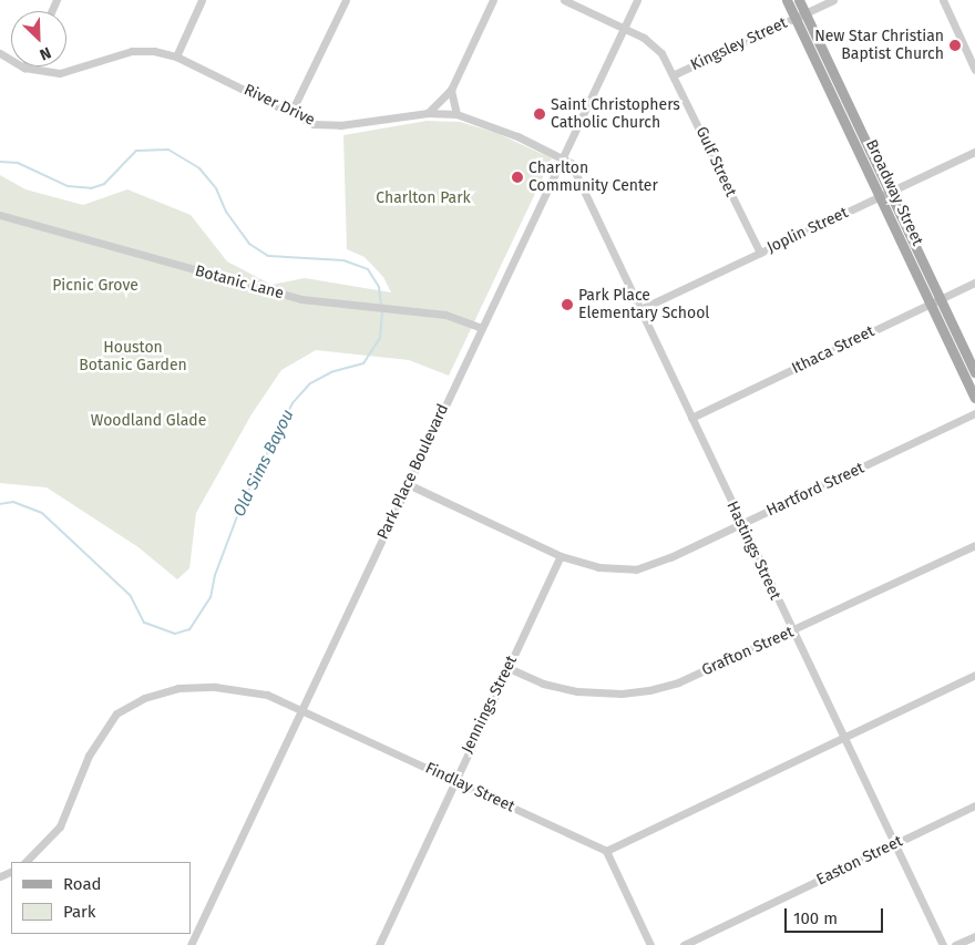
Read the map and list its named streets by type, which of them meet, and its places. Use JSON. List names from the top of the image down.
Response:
{
  "streets": {
    "main road": ["Broadway Street"],
    "street": [
      "Kingsley Street",
      "River Drive",
      "Gulf Street",
      "Joplin Street",
      "Botanic Lane",
      "Ithaca Street",
      "Park Place Boulevard",
      "Hartford Street",
      "Hastings Street",
      "Grafton Street",
      "Jennings Street",
      "Findlay Street",
      "Easton Street"
    ]
  },
  "crossings": [
    ["Kingsley Street", "Gulf Street"],
    ["Kingsley Street", "Broadway Street"],
    ["River Drive", "Park Place Boulevard"],
    ["River Drive", "Hastings Street"],
    ["Gulf Street", "Joplin Street"],
    ["Gulf Street", "Park Place Boulevard"],
    ["Broadway Street", "Joplin Street"],
    ["Broadway Street", "Ithaca Street"],
    ["Joplin Street", "Hastings Street"],
    ["Botanic Lane", "Park Place Boulevard"],
    ["Ithaca Street", "Hastings Street"],
    ["Park Place Boulevard", "Hartford Street"],
    ["Park Place Boulevard", "Hastings Street"],
    ["Park Place Boulevard", "Findlay Street"],
    ["Hartford Street", "Hastings Street"],
    ["Hartford Street", "Jennings Street"],
    ["Hastings Street", "Grafton Street"],
    ["Hastings Street", "Easton Street"],
    ["Grafton Street", "Jennings Street"],
    ["Jennings Street", "Findlay Street"]
  ],
  "water": ["Old Sims Bayou"],
  "parks": [
    "Charlton Park",
    "Picnic Grove",
    "Houston Botanic Garden",
    "Woodland Glade"
  ],
  "places": [
    "New Star Christian Baptist Church",
    "Saint Christophers Catholic Church",
    "Charlton Community Center",
    "Park Place Elementary School"
  ],
  "legend": ["Road", "Park"],
  "scale_bar": "100 m",
  "north": "bottom right"
}
